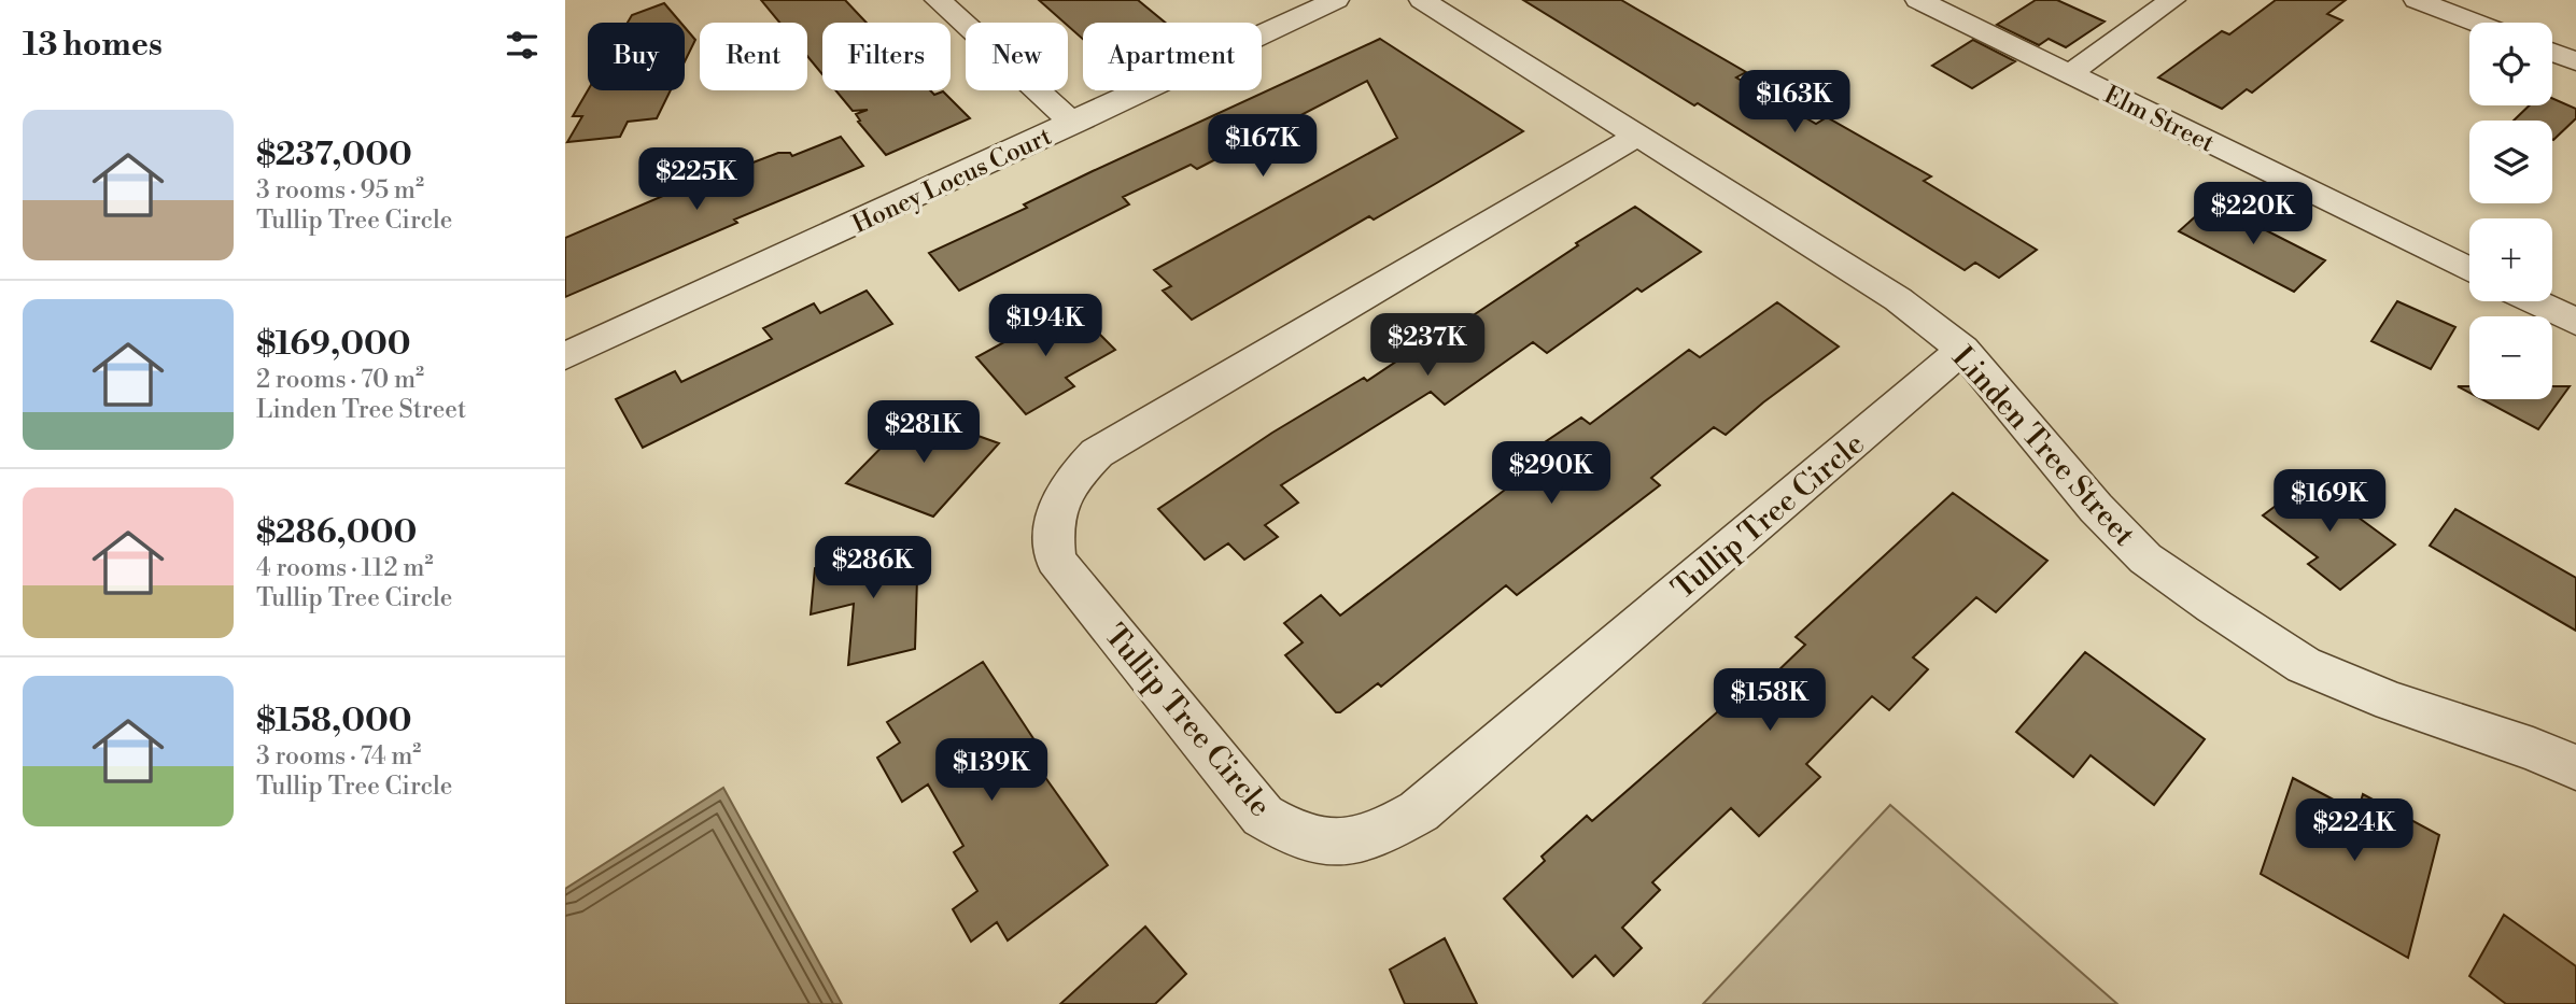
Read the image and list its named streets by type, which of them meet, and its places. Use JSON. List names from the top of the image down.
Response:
{
  "streets": {
    "street": [
      "Elm Street",
      "Honey Locus Court",
      "Linden Tree Street",
      "Tullip Tree Circle"
    ]
  },
  "crossings": [
    ["Linden Tree Street", "Tullip Tree Circle"]
  ],
  "page": {
    "heading": "13 homes",
    "map_buttons": ["+", "−"],
    "chip": [
      "Buy",
      "Rent",
      "Filters",
      "New",
      "Apartment"
    ],
    "price": [
      "$163K",
      "$167K",
      "$225K",
      "$220K",
      "$194K",
      "$237K",
      "$281K",
      "$290K",
      "$169K",
      "$286K",
      "$158K",
      "$139K",
      "$224K"
    ],
    "list": [
      {
        "name": "$237,000",
        "note": "3 rooms · 95 m² · Tullip Tree Circle"
      },
      {
        "name": "$169,000",
        "note": "2 rooms · 70 m² · Linden Tree Street"
      },
      {
        "name": "$286,000",
        "note": "4 rooms · 112 m² · Tullip Tree Circle"
      },
      {
        "name": "$158,000",
        "note": "3 rooms · 74 m² · Tullip Tree Circle"
      }
    ]
  }
}
